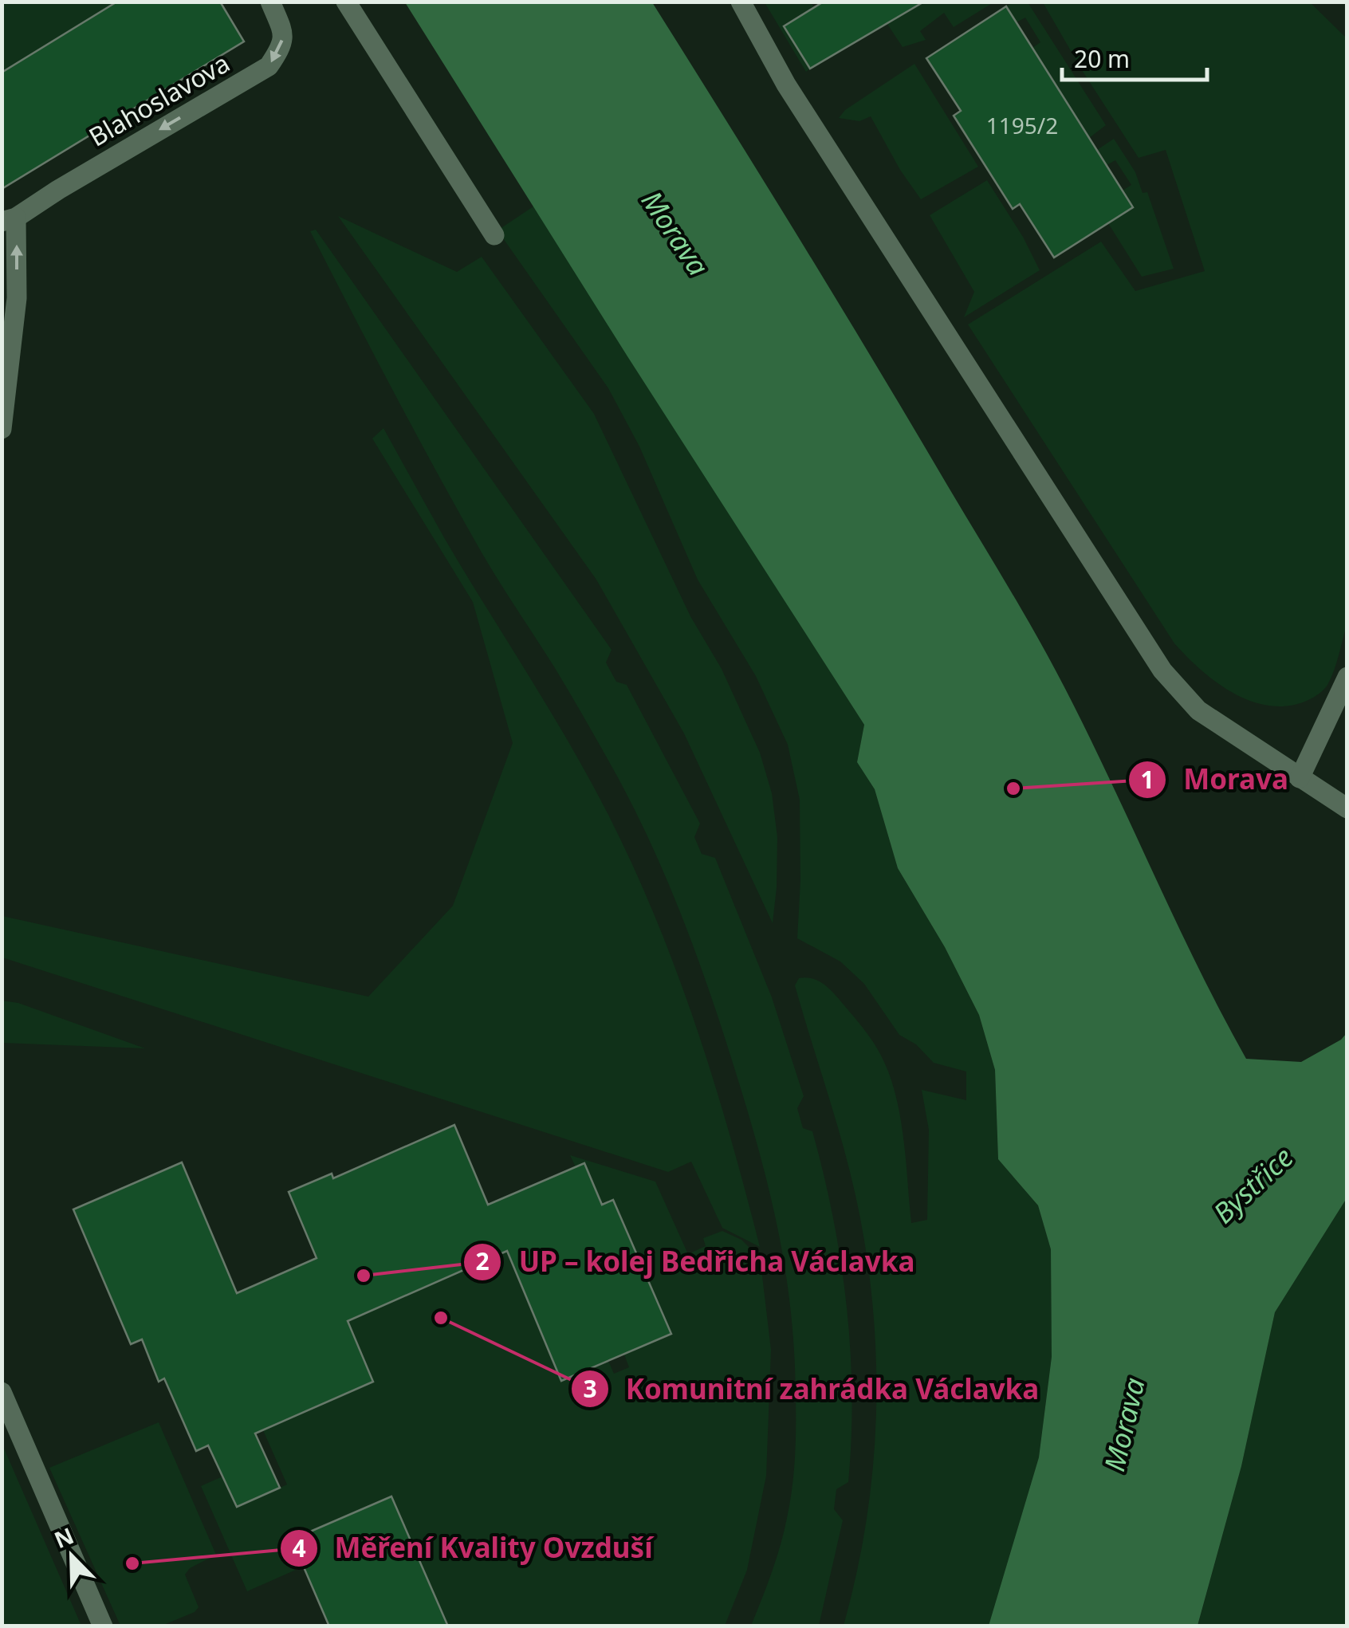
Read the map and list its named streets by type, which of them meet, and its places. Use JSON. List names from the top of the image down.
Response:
{
  "streets": {
    "street": ["Blahoslavova"]
  },
  "one_way": ["Blahoslavova"],
  "water": ["Morava", "Bystřice"],
  "places": [
    "Morava",
    "UP – kolej Bedřicha Václavka",
    "Komunitní zahrádka Václavka",
    "Měření Kvality Ovzduší"
  ],
  "house_numbers": ["1195/2"],
  "scale_bar": "20 m",
  "north": "top left"
}
